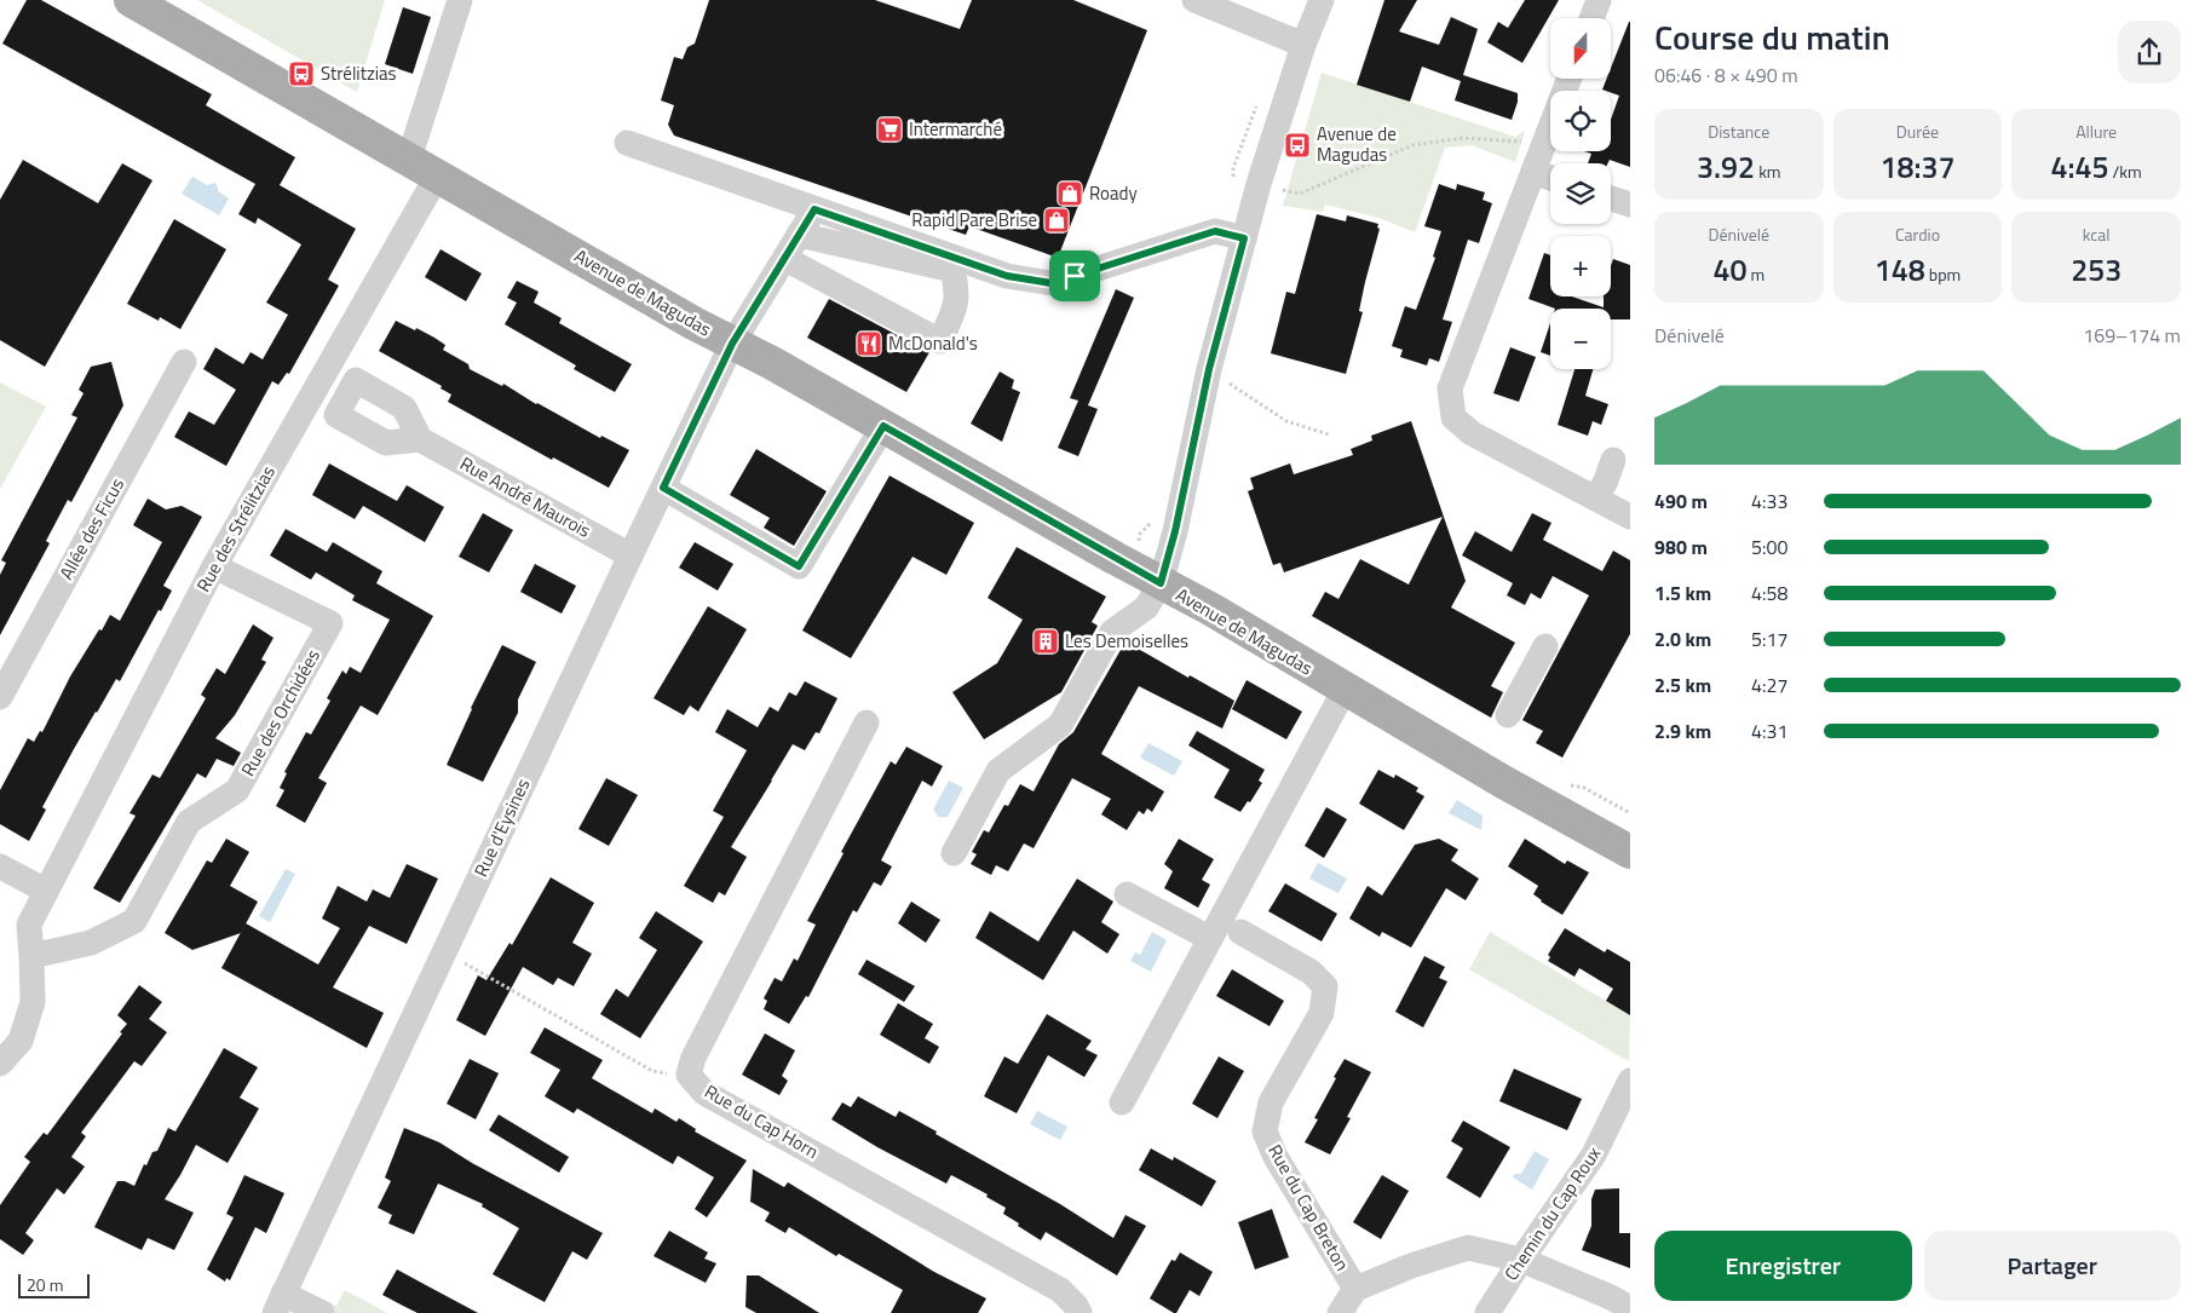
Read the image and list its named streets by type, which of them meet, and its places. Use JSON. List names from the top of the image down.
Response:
{
  "streets": {
    "main road": ["Avenue de Magudas"],
    "street": [
      "Rue André Maurois",
      "Allée des Ficus",
      "Rue des Strélitzias",
      "Rue des Orchidées",
      "Rue d'Eysines",
      "Rue du Cap Horn",
      "Rue du Cap Breton",
      "Chemin du Cap Roux"
    ]
  },
  "crossings": [
    ["Avenue de Magudas", "Rue des Strélitzias"],
    ["Avenue de Magudas", "Rue d'Eysines"],
    ["Rue André Maurois", "Rue d'Eysines"],
    ["Rue des Strélitzias", "Rue des Orchidées"]
  ],
  "places": {
    "bus stop": ["Strélitzias", "Avenue de Magudas"],
    "supermarket": ["Intermarché"],
    "shop": ["Roady", "Rapid Pare Brise"],
    "restaurant": ["McDonald's"],
    "building": ["Les Demoiselles"]
  },
  "scale_bar": "20 m",
  "north": "bottom",
  "page": {
    "heading": ["Course du matin", "06:46 · 8 × 490 m"],
    "map_buttons": ["+", "−"],
    "stats": [
      ["Distance", "3.92 km"],
      ["Durée", "18:37"],
      ["Allure", "4:45 /km"],
      ["Dénivelé", "40 m"],
      ["Cardio", "148 bpm"],
      ["kcal", "253"]
    ],
    "chart": ["Dénivelé", "169–174 m"],
    "list": [
      {
        "name": "490 m",
        "note": "4:33"
      },
      {
        "name": "980 m",
        "note": "5:00"
      },
      {
        "name": "1.5 km",
        "note": "4:58"
      },
      {
        "name": "2.0 km",
        "note": "5:17"
      },
      {
        "name": "2.5 km",
        "note": "4:27"
      },
      {
        "name": "2.9 km",
        "note": "4:31"
      }
    ],
    "buttons": ["Enregistrer", "Partager"],
    "scale": "20 m"
  }
}
